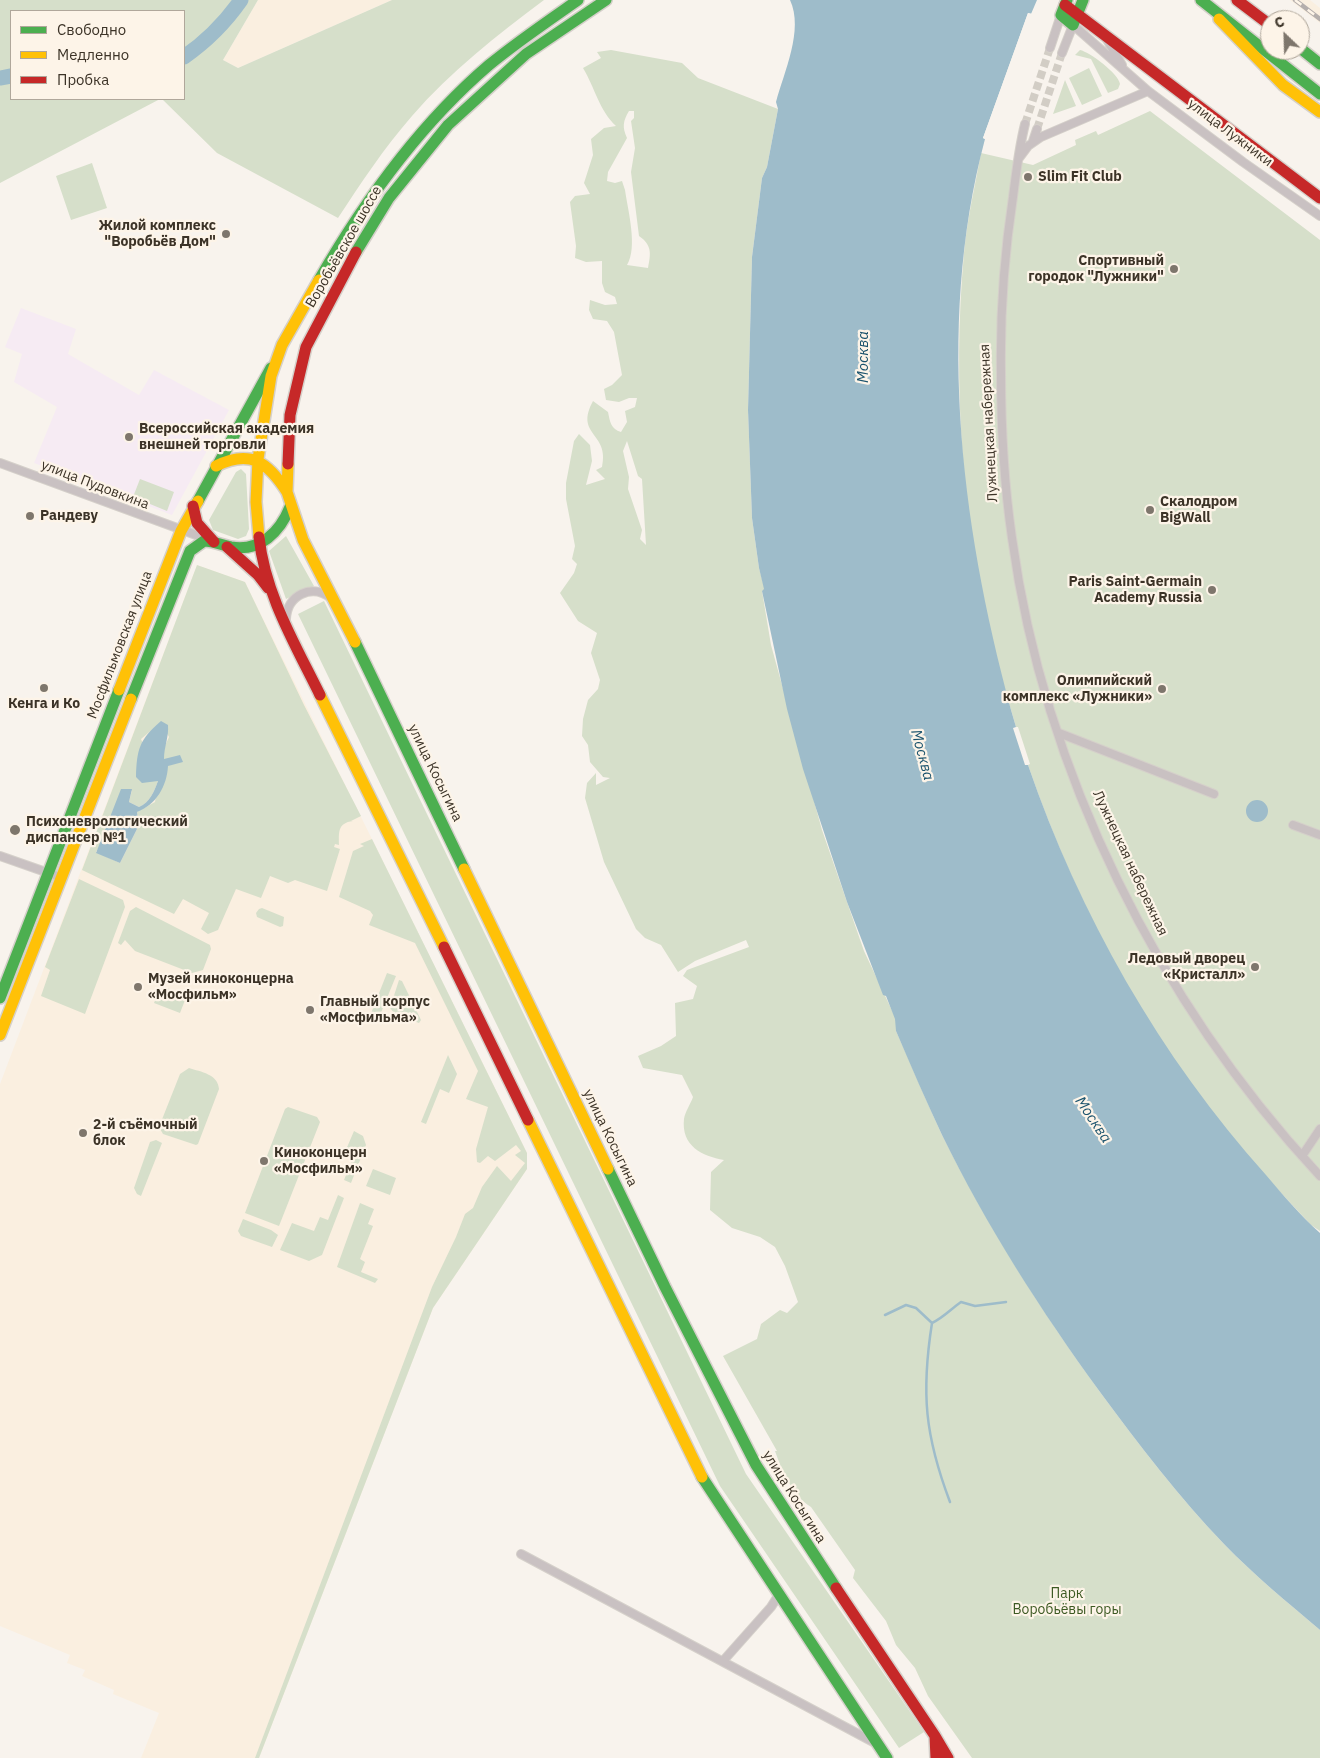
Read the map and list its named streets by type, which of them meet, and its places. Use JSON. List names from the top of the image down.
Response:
{
  "streets": {
    "main road": [
      "улица Лужники",
      "Воробьёвское шоссе",
      "Мосфильмовская улица",
      "улица Косыгина"
    ],
    "street": ["Лужнецкая набережная", "улица Пудовкина"]
  },
  "crossings": [
    ["Воробьёвское шоссе", "Мосфильмовская улица"],
    ["Воробьёвское шоссе", "улица Косыгина"],
    ["улица Пудовкина", "Мосфильмовская улица"]
  ],
  "water": ["Москва"],
  "parks": ["Парк Воробьёвы горы"],
  "places": [
    "Slim Fit Club",
    "Жилой комплекс \"Воробьёв Дом\"",
    "Спортивный городок \"Лужники\"",
    "Всероссийская академия внешней торговли",
    "Скалодром BigWall",
    "Рандеву",
    "Paris Saint-Germain Academy Russia",
    "Кенга и Ко",
    "Олимпийский комплекс «Лужники»",
    "Психоневрологический диспансер №1",
    "Ледовый дворец «Кристалл»",
    "Музей киноконцерна «Мосфильм»",
    "Главный корпус «Мосфильма»",
    "2-й съёмочный блок",
    "Киноконцерн «Мосфильм»"
  ],
  "legend": ["Свободно", "Медленно", "Пробка"],
  "north": "top left"
}
